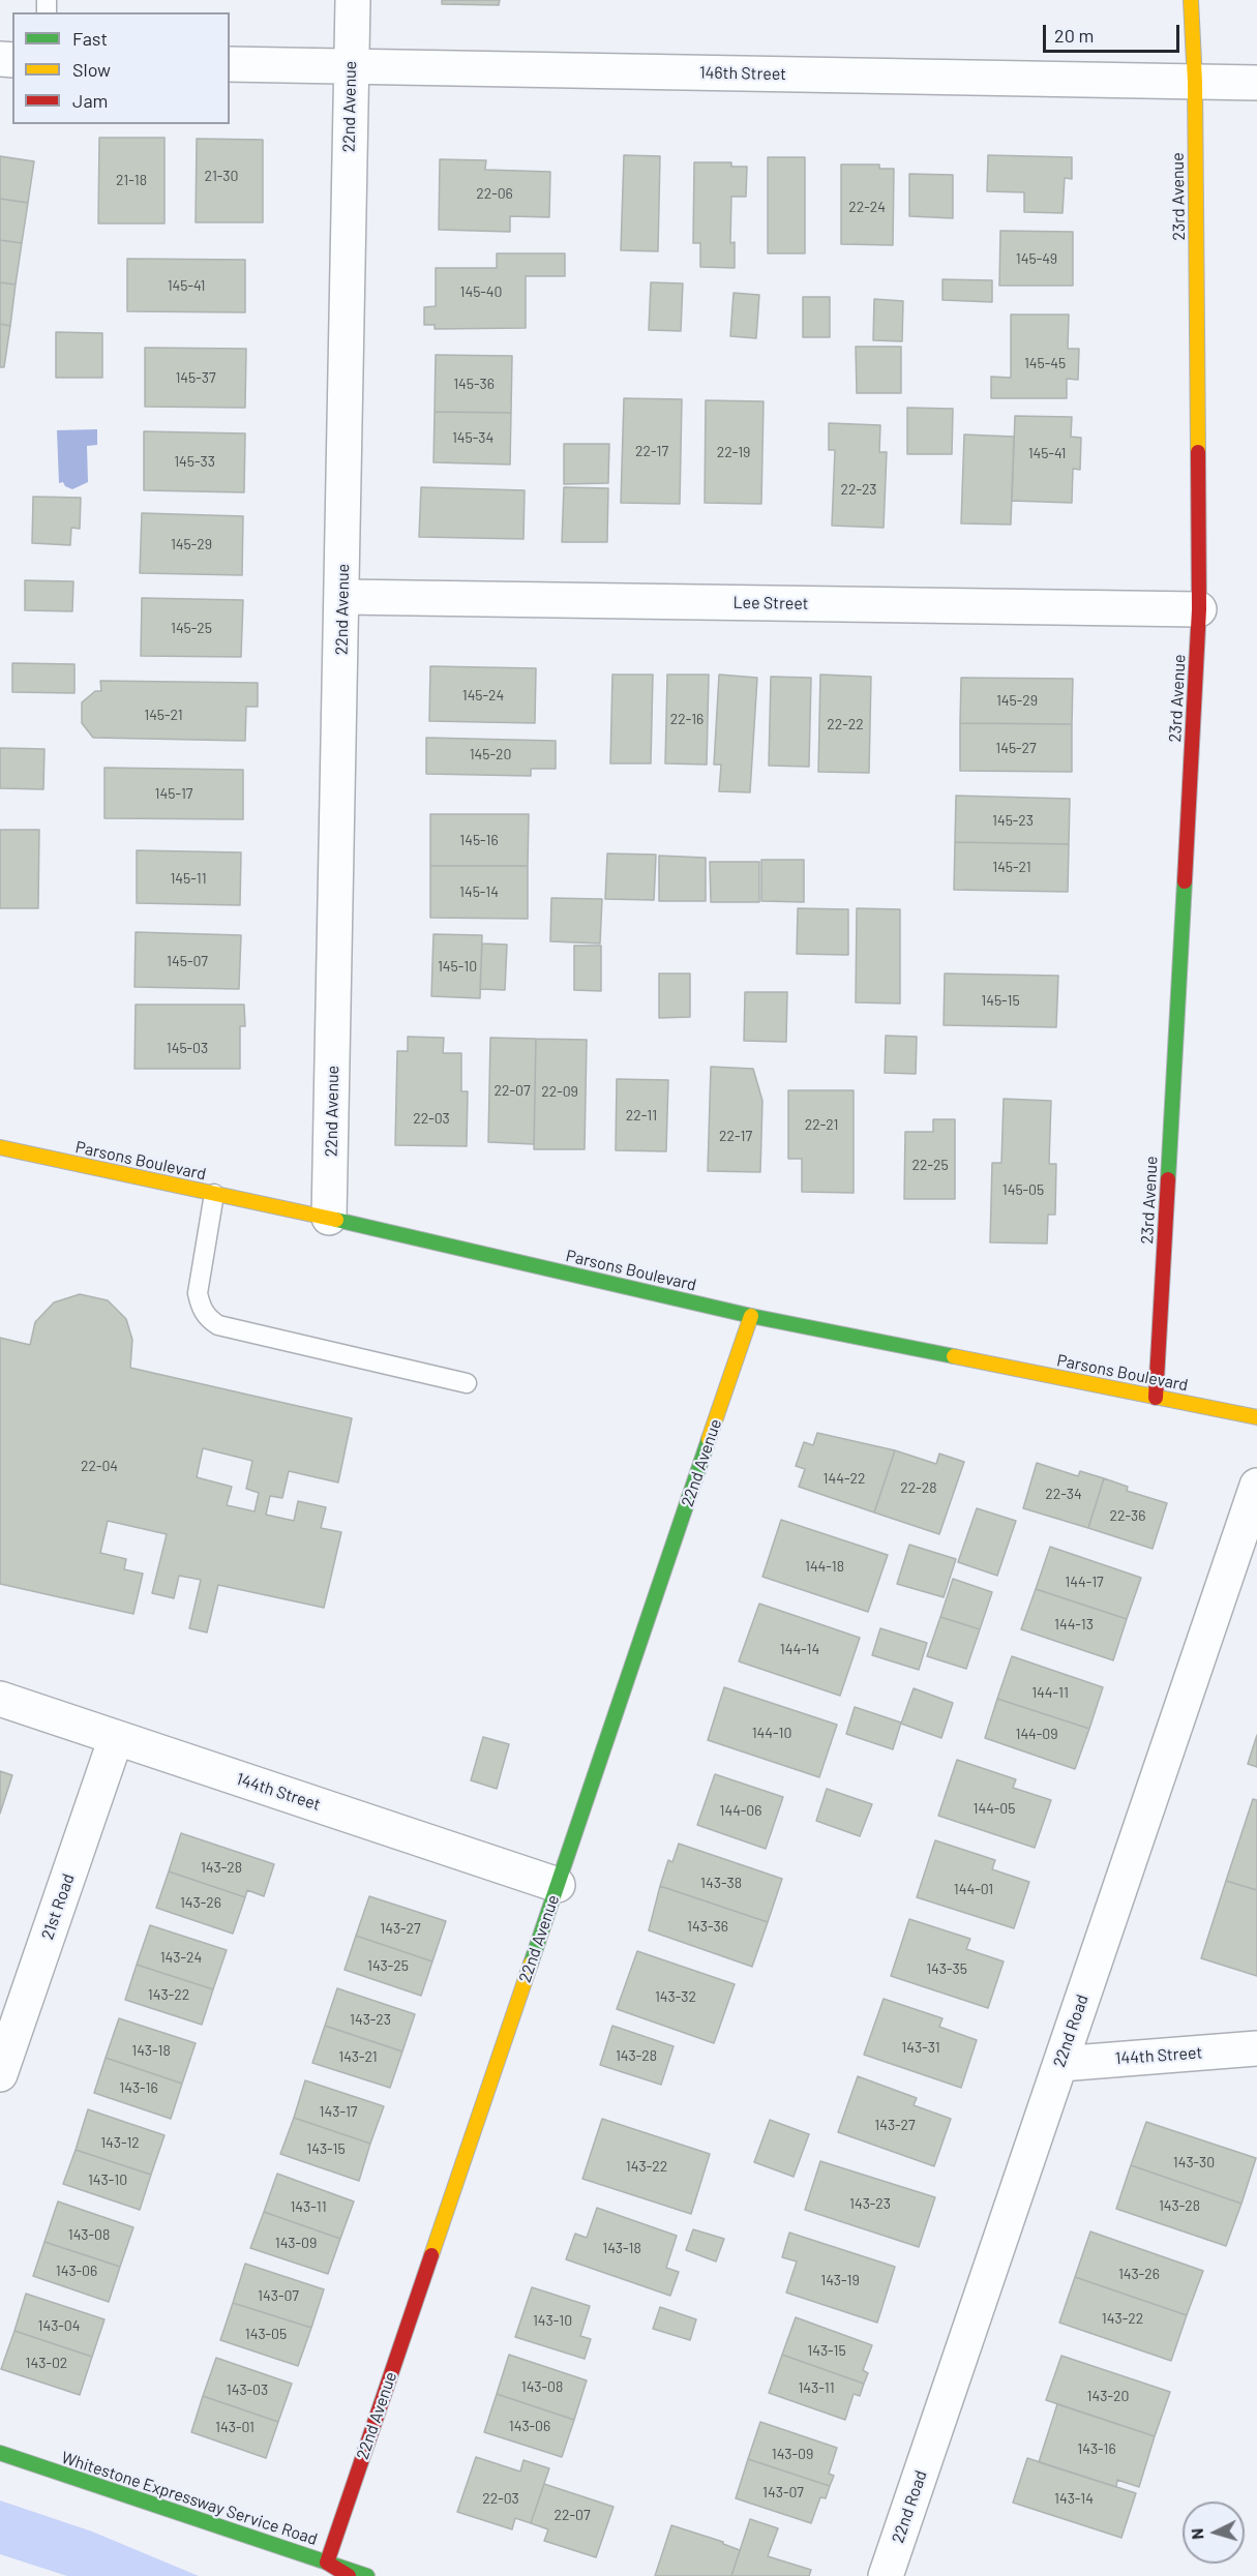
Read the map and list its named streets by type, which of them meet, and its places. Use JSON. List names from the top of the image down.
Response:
{
  "streets": {
    "main road": [
      "22nd Avenue",
      "23rd Avenue",
      "Parsons Boulevard",
      "Whitestone Expressway Service Road"
    ],
    "street": [
      "146th Street",
      "Lee Street",
      "144th Street",
      "21st Road",
      "22nd Road"
    ]
  },
  "crossings": [
    ["146th Street", "22nd Avenue"],
    ["146th Street", "23rd Avenue"],
    ["22nd Avenue", "Lee Street"],
    ["22nd Avenue", "Parsons Boulevard"],
    ["22nd Avenue", "144th Street"],
    ["22nd Avenue", "Whitestone Expressway Service Road"],
    ["23rd Avenue", "Lee Street"],
    ["23rd Avenue", "Parsons Boulevard"],
    ["144th Street", "21st Road"],
    ["144th Street", "22nd Road"]
  ],
  "house_numbers": [
    "21-30",
    "21-18",
    "22-06",
    "22-24",
    "145-49",
    "145-41",
    "145-40",
    "145-45",
    "145-37",
    "145-36",
    "145-34",
    "22-17",
    "22-19",
    "145-41",
    "145-33",
    "22-23",
    "145-29",
    "145-25",
    "145-24",
    "145-29",
    "145-21",
    "22-16",
    "22-22",
    "145-27",
    "145-20",
    "145-17",
    "145-23",
    "145-16",
    "145-21",
    "145-11",
    "145-14",
    "145-07",
    "145-10",
    "145-15",
    "145-03",
    "22-07",
    "22-09",
    "22-11",
    "22-03",
    "22-21",
    "22-17",
    "22-25",
    "145-05",
    "22-04",
    "144-22",
    "22-28",
    "22-34",
    "22-36",
    "144-18",
    "144-17",
    "144-13",
    "144-14",
    "144-11",
    "144-10",
    "144-09",
    "144-05",
    "144-06",
    "143-28",
    "143-38",
    "144-01",
    "143-26",
    "143-36",
    "143-27",
    "143-24",
    "143-25",
    "143-35",
    "143-22",
    "143-32",
    "143-23",
    "143-31",
    "143-18",
    "143-28",
    "143-21",
    "143-16",
    "143-17",
    "143-27",
    "143-12",
    "143-15",
    "143-30",
    "143-22",
    "143-10",
    "143-23",
    "143-28",
    "143-11",
    "143-08",
    "143-09",
    "143-18",
    "143-06",
    "143-26",
    "143-19",
    "143-07",
    "143-22",
    "143-10",
    "143-04",
    "143-05",
    "143-15",
    "143-02",
    "143-08",
    "143-11",
    "143-03",
    "143-20",
    "143-06",
    "143-01",
    "143-16",
    "143-09",
    "143-07",
    "22-03",
    "143-14",
    "22-07"
  ],
  "legend": ["Fast", "Slow", "Jam"],
  "scale_bar": "20 m",
  "north": "left"
}
